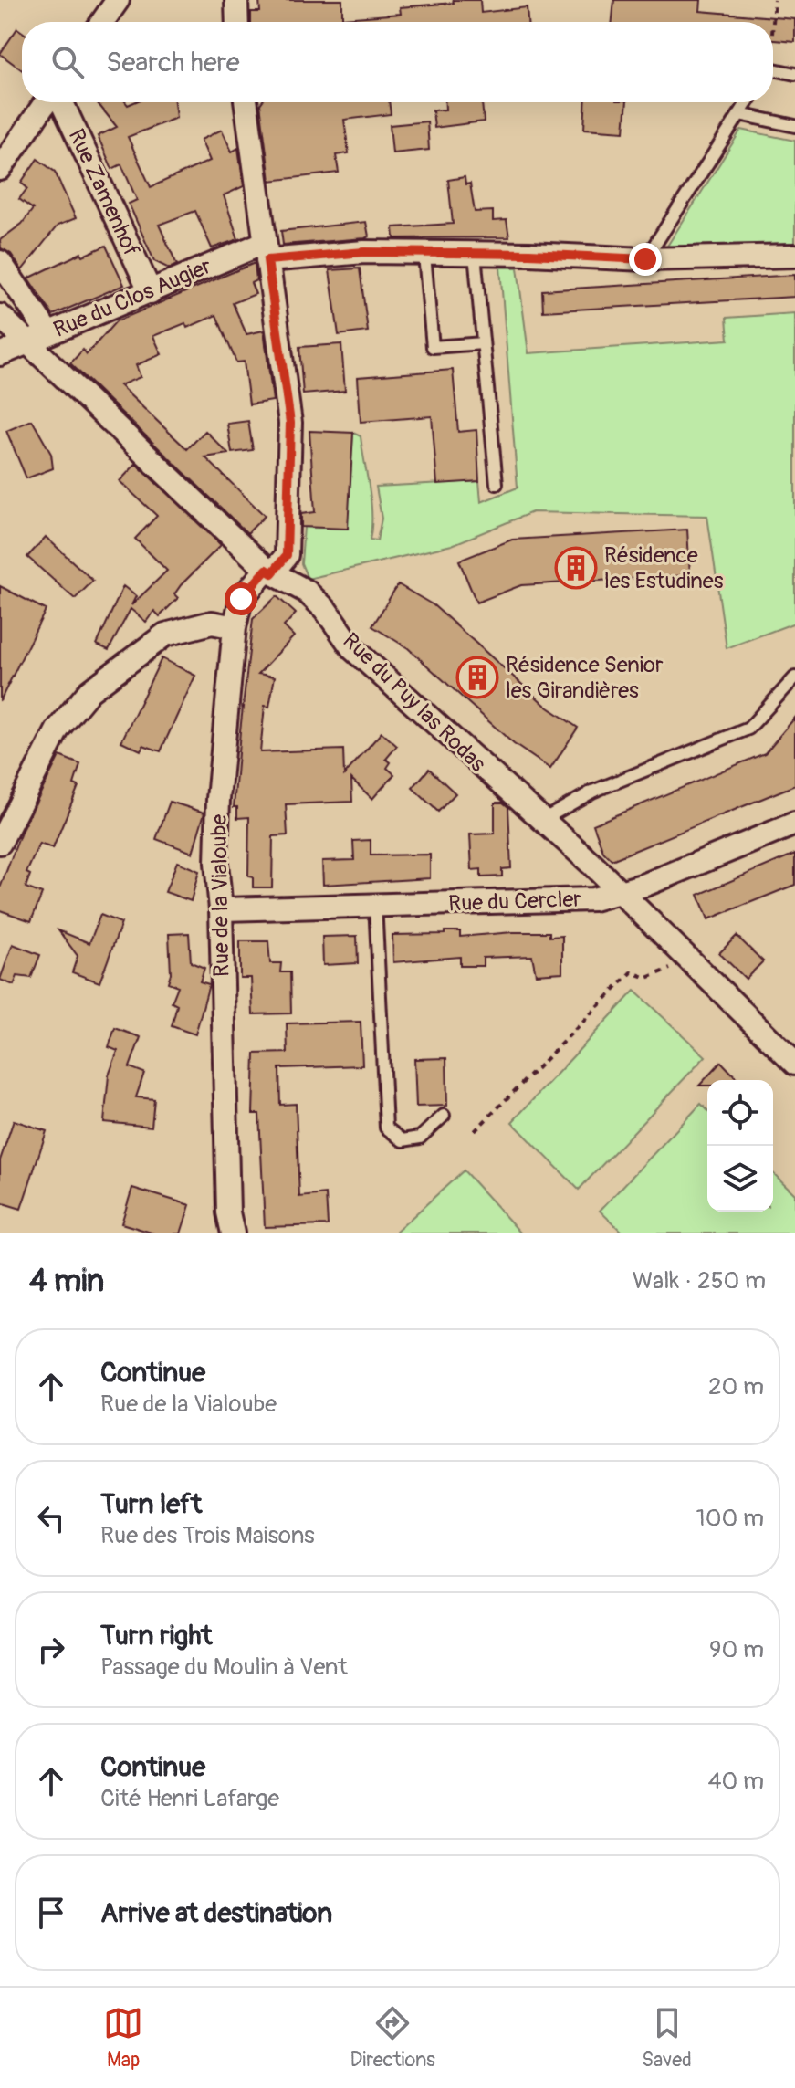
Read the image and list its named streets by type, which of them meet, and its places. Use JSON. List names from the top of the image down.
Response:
{
  "streets": {
    "street": [
      "Rue Zamenhof",
      "Rue du Clos Augier",
      "Rue du Puy las Rodas",
      "Rue de la Vialoube",
      "Rue du Cercler"
    ]
  },
  "crossings": [
    ["Rue Zamenhof", "Rue du Clos Augier"],
    ["Rue du Clos Augier", "Rue du Puy las Rodas"],
    ["Rue du Clos Augier", "Rue de la Vialoube"],
    ["Rue du Puy las Rodas", "Rue de la Vialoube"],
    ["Rue du Puy las Rodas", "Rue du Cercler"],
    ["Rue de la Vialoube", "Rue du Cercler"]
  ],
  "places": {
    "building": ["Résidence les Estudines", "Résidence Senior les Girandières"]
  },
  "page": {
    "search": "Search here",
    "heading": ["4 min", "Walk · 250 m"],
    "list": [
      ["Continue", "Rue de la Vialoube", "20 m"],
      ["Turn left", "Rue des Trois Maisons", "100 m"],
      ["Turn right", "Passage du Moulin à Vent", "90 m"],
      ["Continue", "Cité Henri Lafarge", "40 m"],
      "Arrive at destination"
    ],
    "nav": ["Map", "Directions", "Saved"]
  }
}
